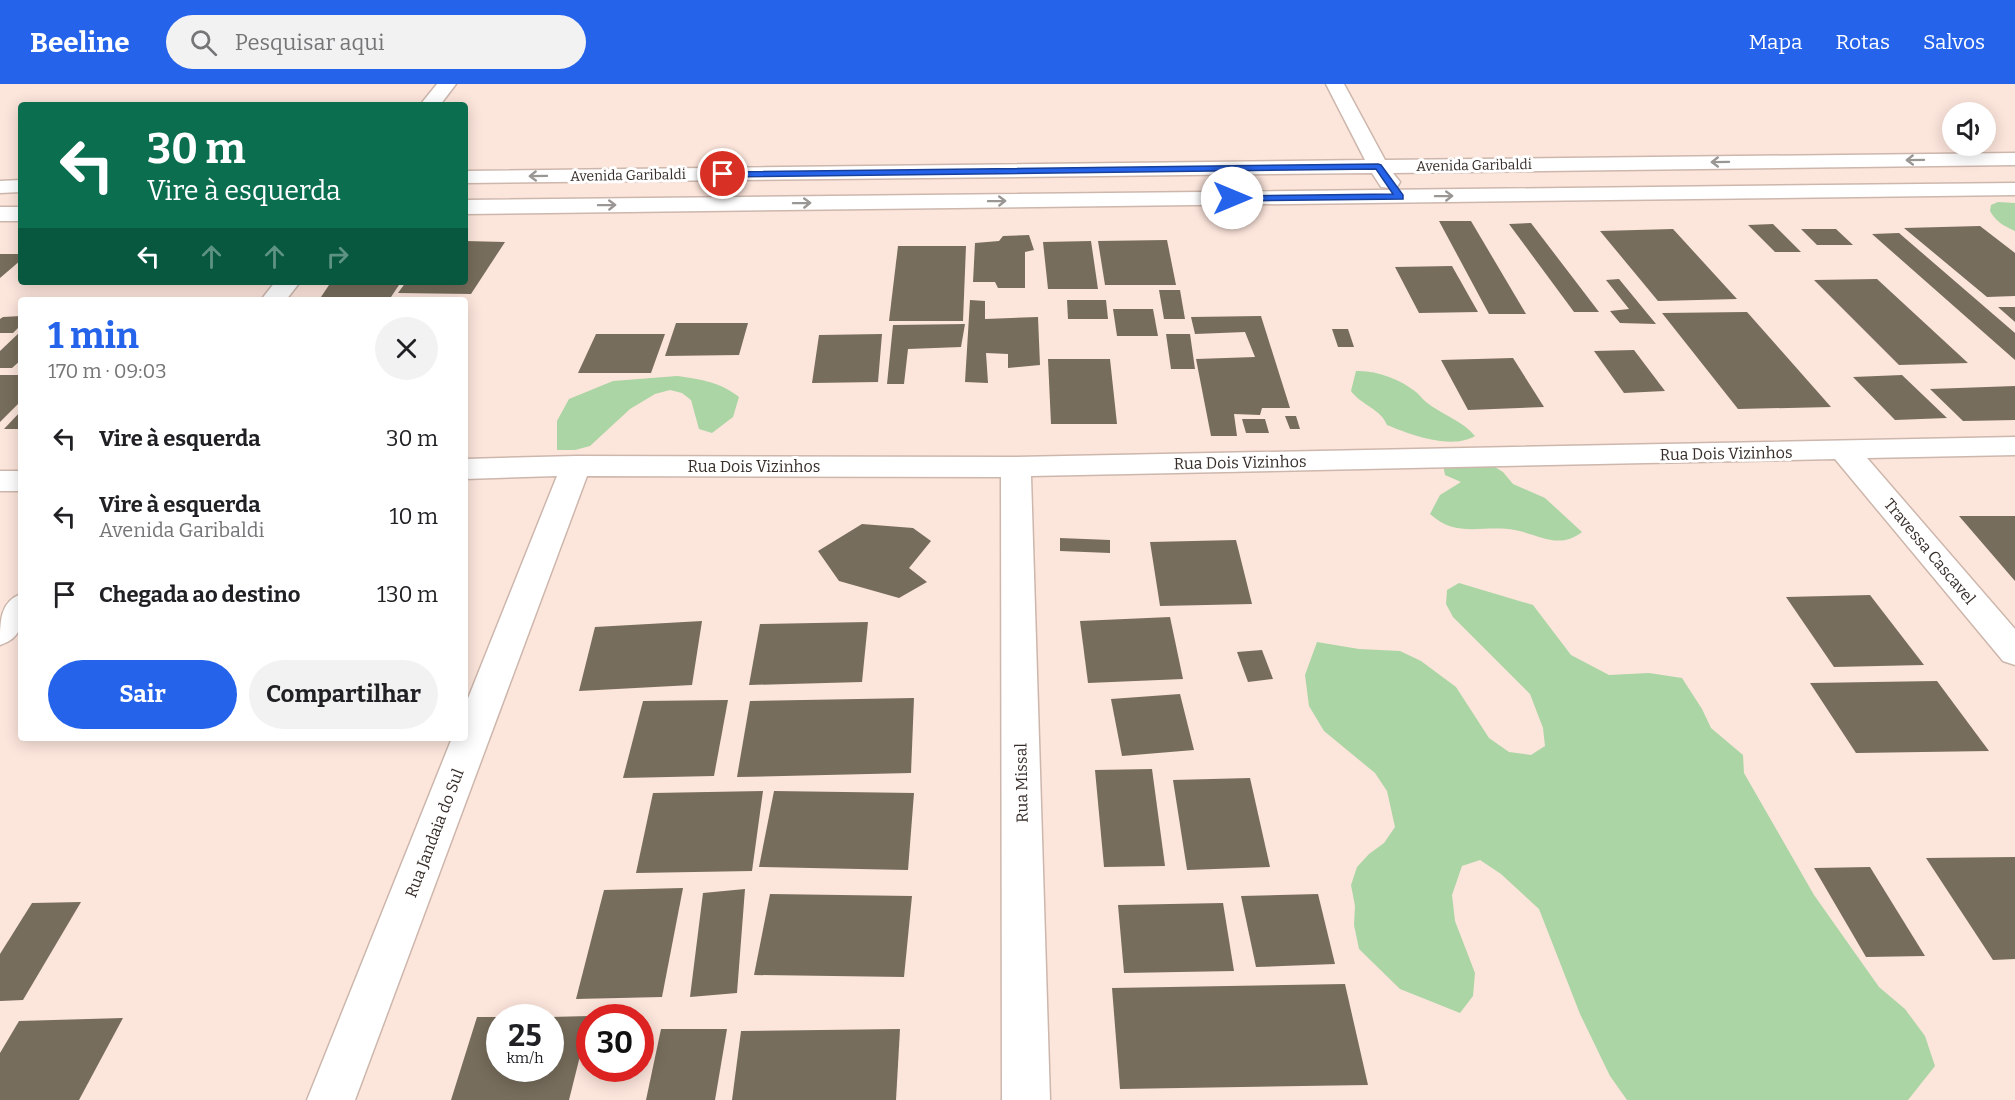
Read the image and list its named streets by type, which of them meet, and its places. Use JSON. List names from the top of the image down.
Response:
{
  "streets": {
    "street": [
      "Avenida Garibaldi",
      "Rua Dois Vizinhos",
      "Travessa Cascavel",
      "Rua Missal",
      "Rua Jandaia do Sul"
    ]
  },
  "crossings": [
    ["Rua Dois Vizinhos", "Travessa Cascavel"],
    ["Rua Dois Vizinhos", "Rua Missal"],
    ["Rua Dois Vizinhos", "Rua Jandaia do Sul"]
  ],
  "page": {
    "header": "Beeline",
    "search": "Pesquisar aqui",
    "nav": ["Mapa", "Rotas", "Salvos"],
    "turn": ["30 m", "Vire à esquerda"],
    "heading": ["1 min", "170 m · 09:03"],
    "list": [
      {
        "name": "Vire à esquerda",
        "value": "30 m"
      },
      {
        "name": "Vire à esquerda",
        "note": "Avenida Garibaldi",
        "value": "10 m"
      },
      {
        "name": "Chegada ao destino",
        "value": "130 m"
      }
    ],
    "buttons": ["Sair", "Compartilhar"],
    "speed": "25 km/h",
    "limit": "30"
  }
}
